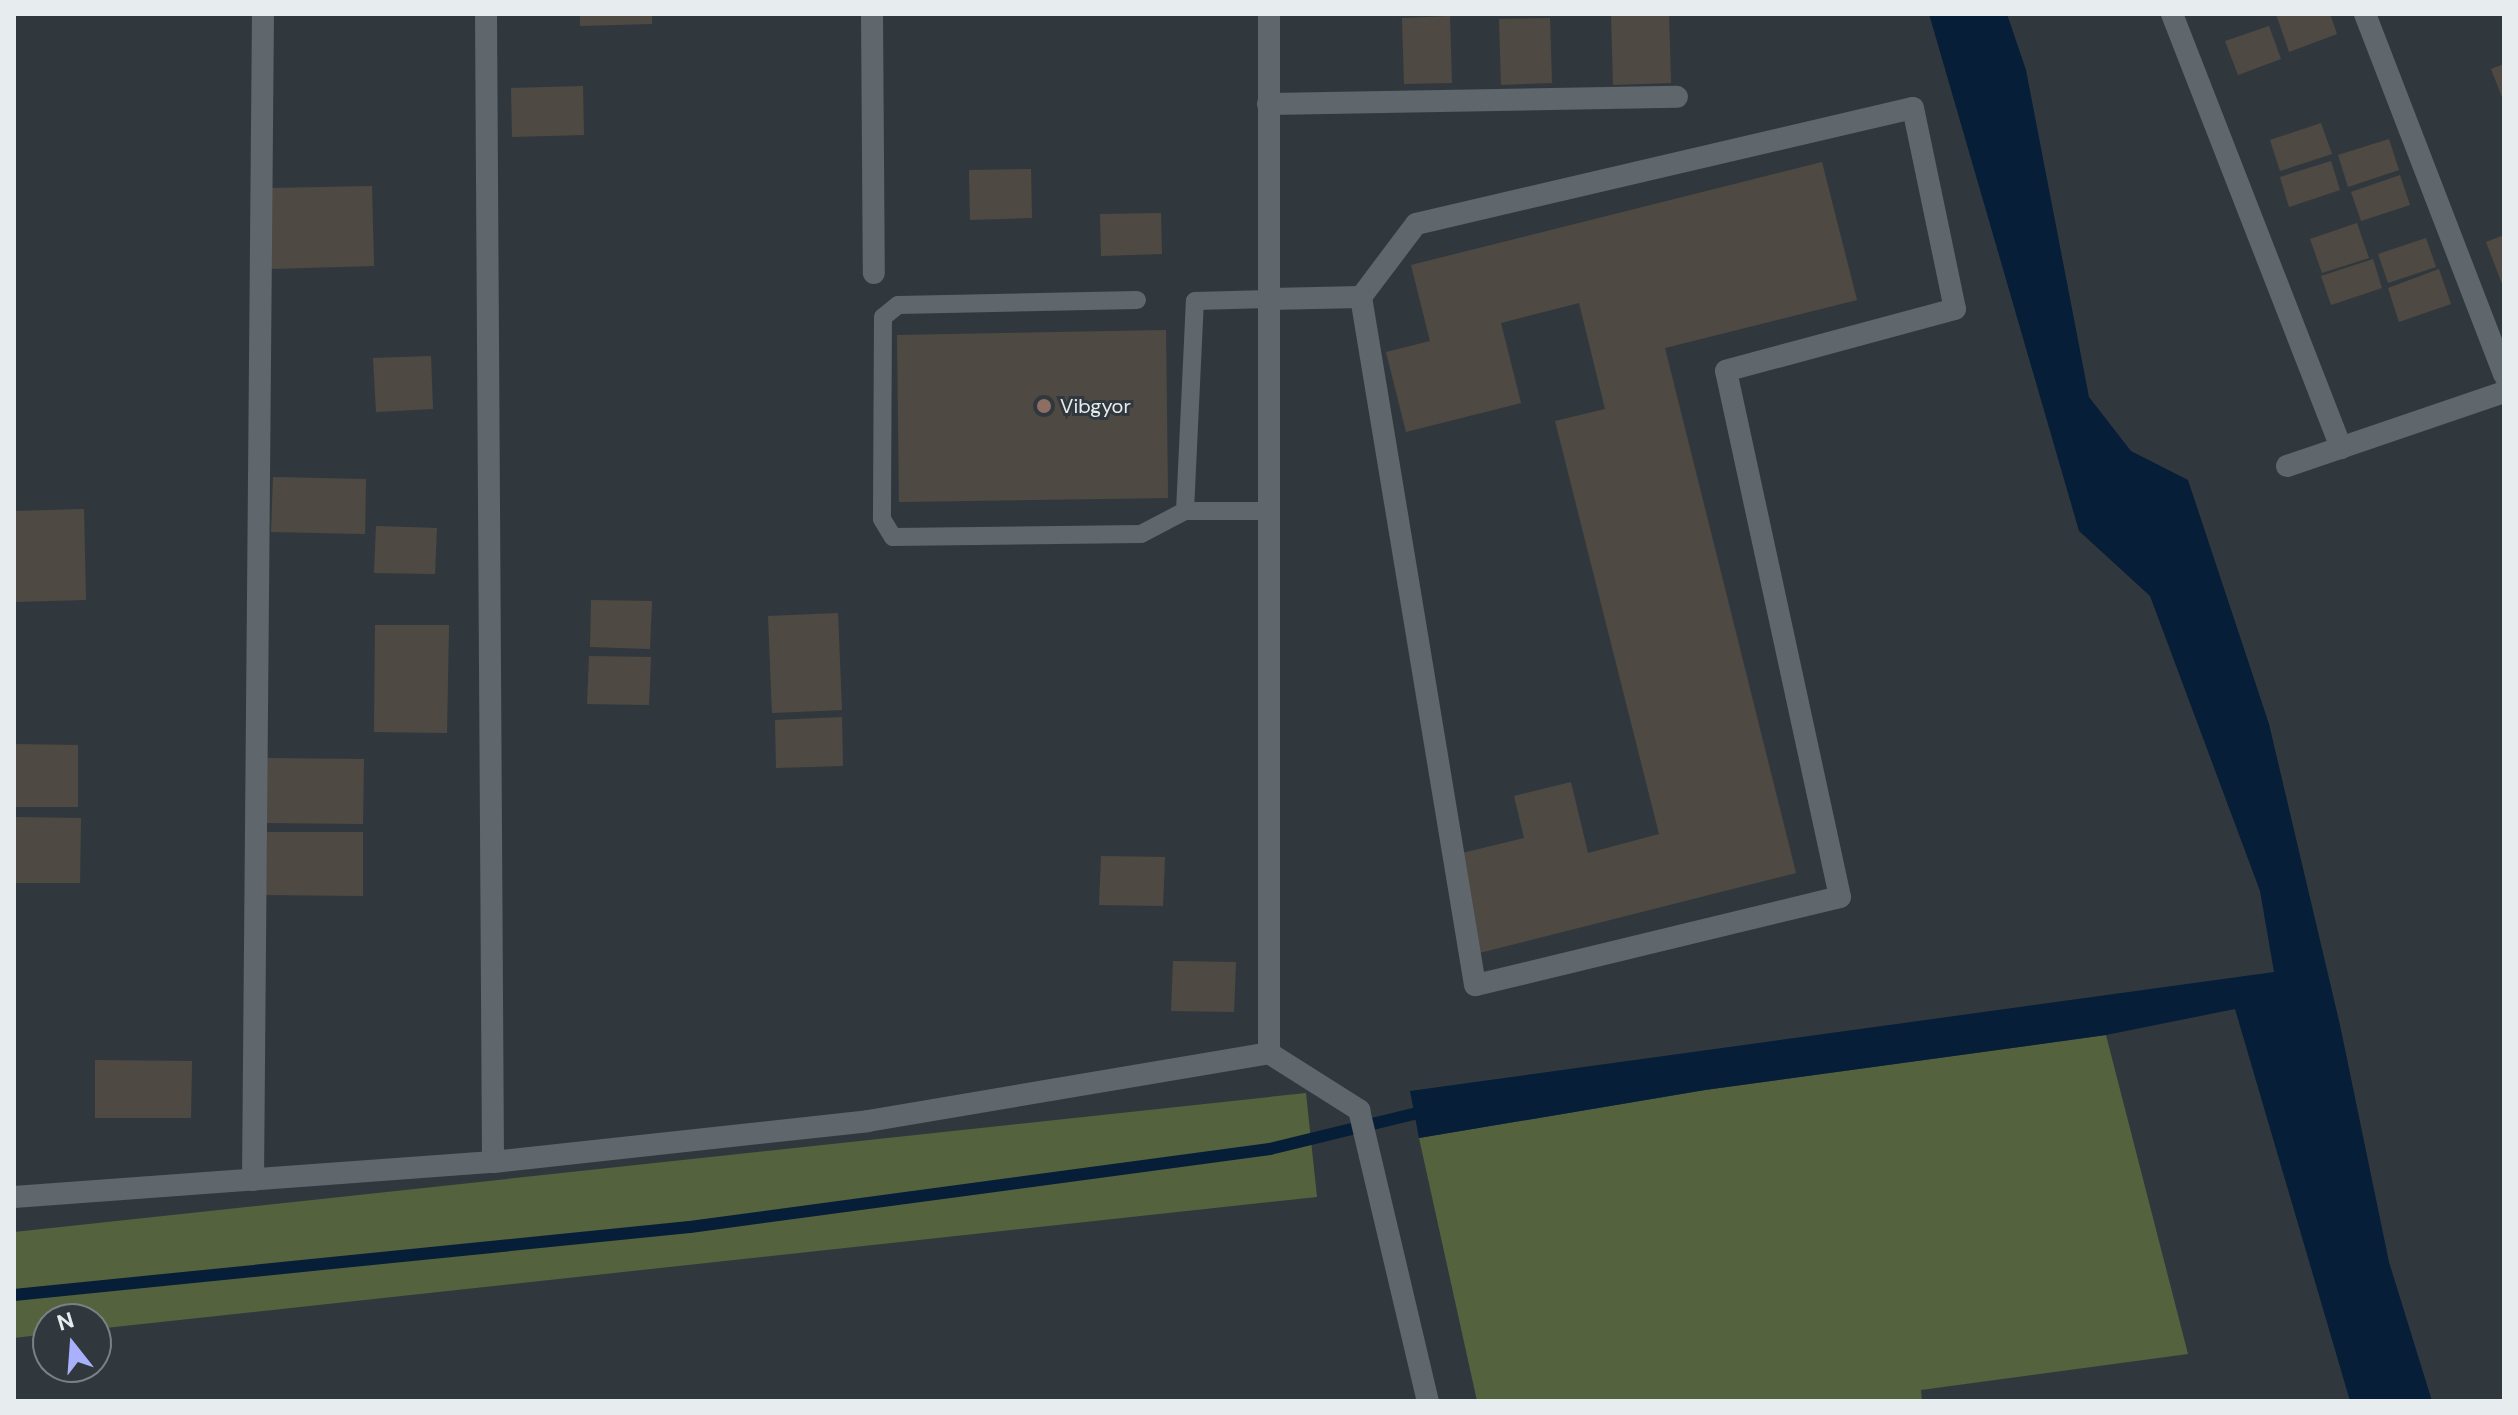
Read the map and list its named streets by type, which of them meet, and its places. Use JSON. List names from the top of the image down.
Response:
{
  "places": ["Vibgyor"],
  "north": "top"
}
